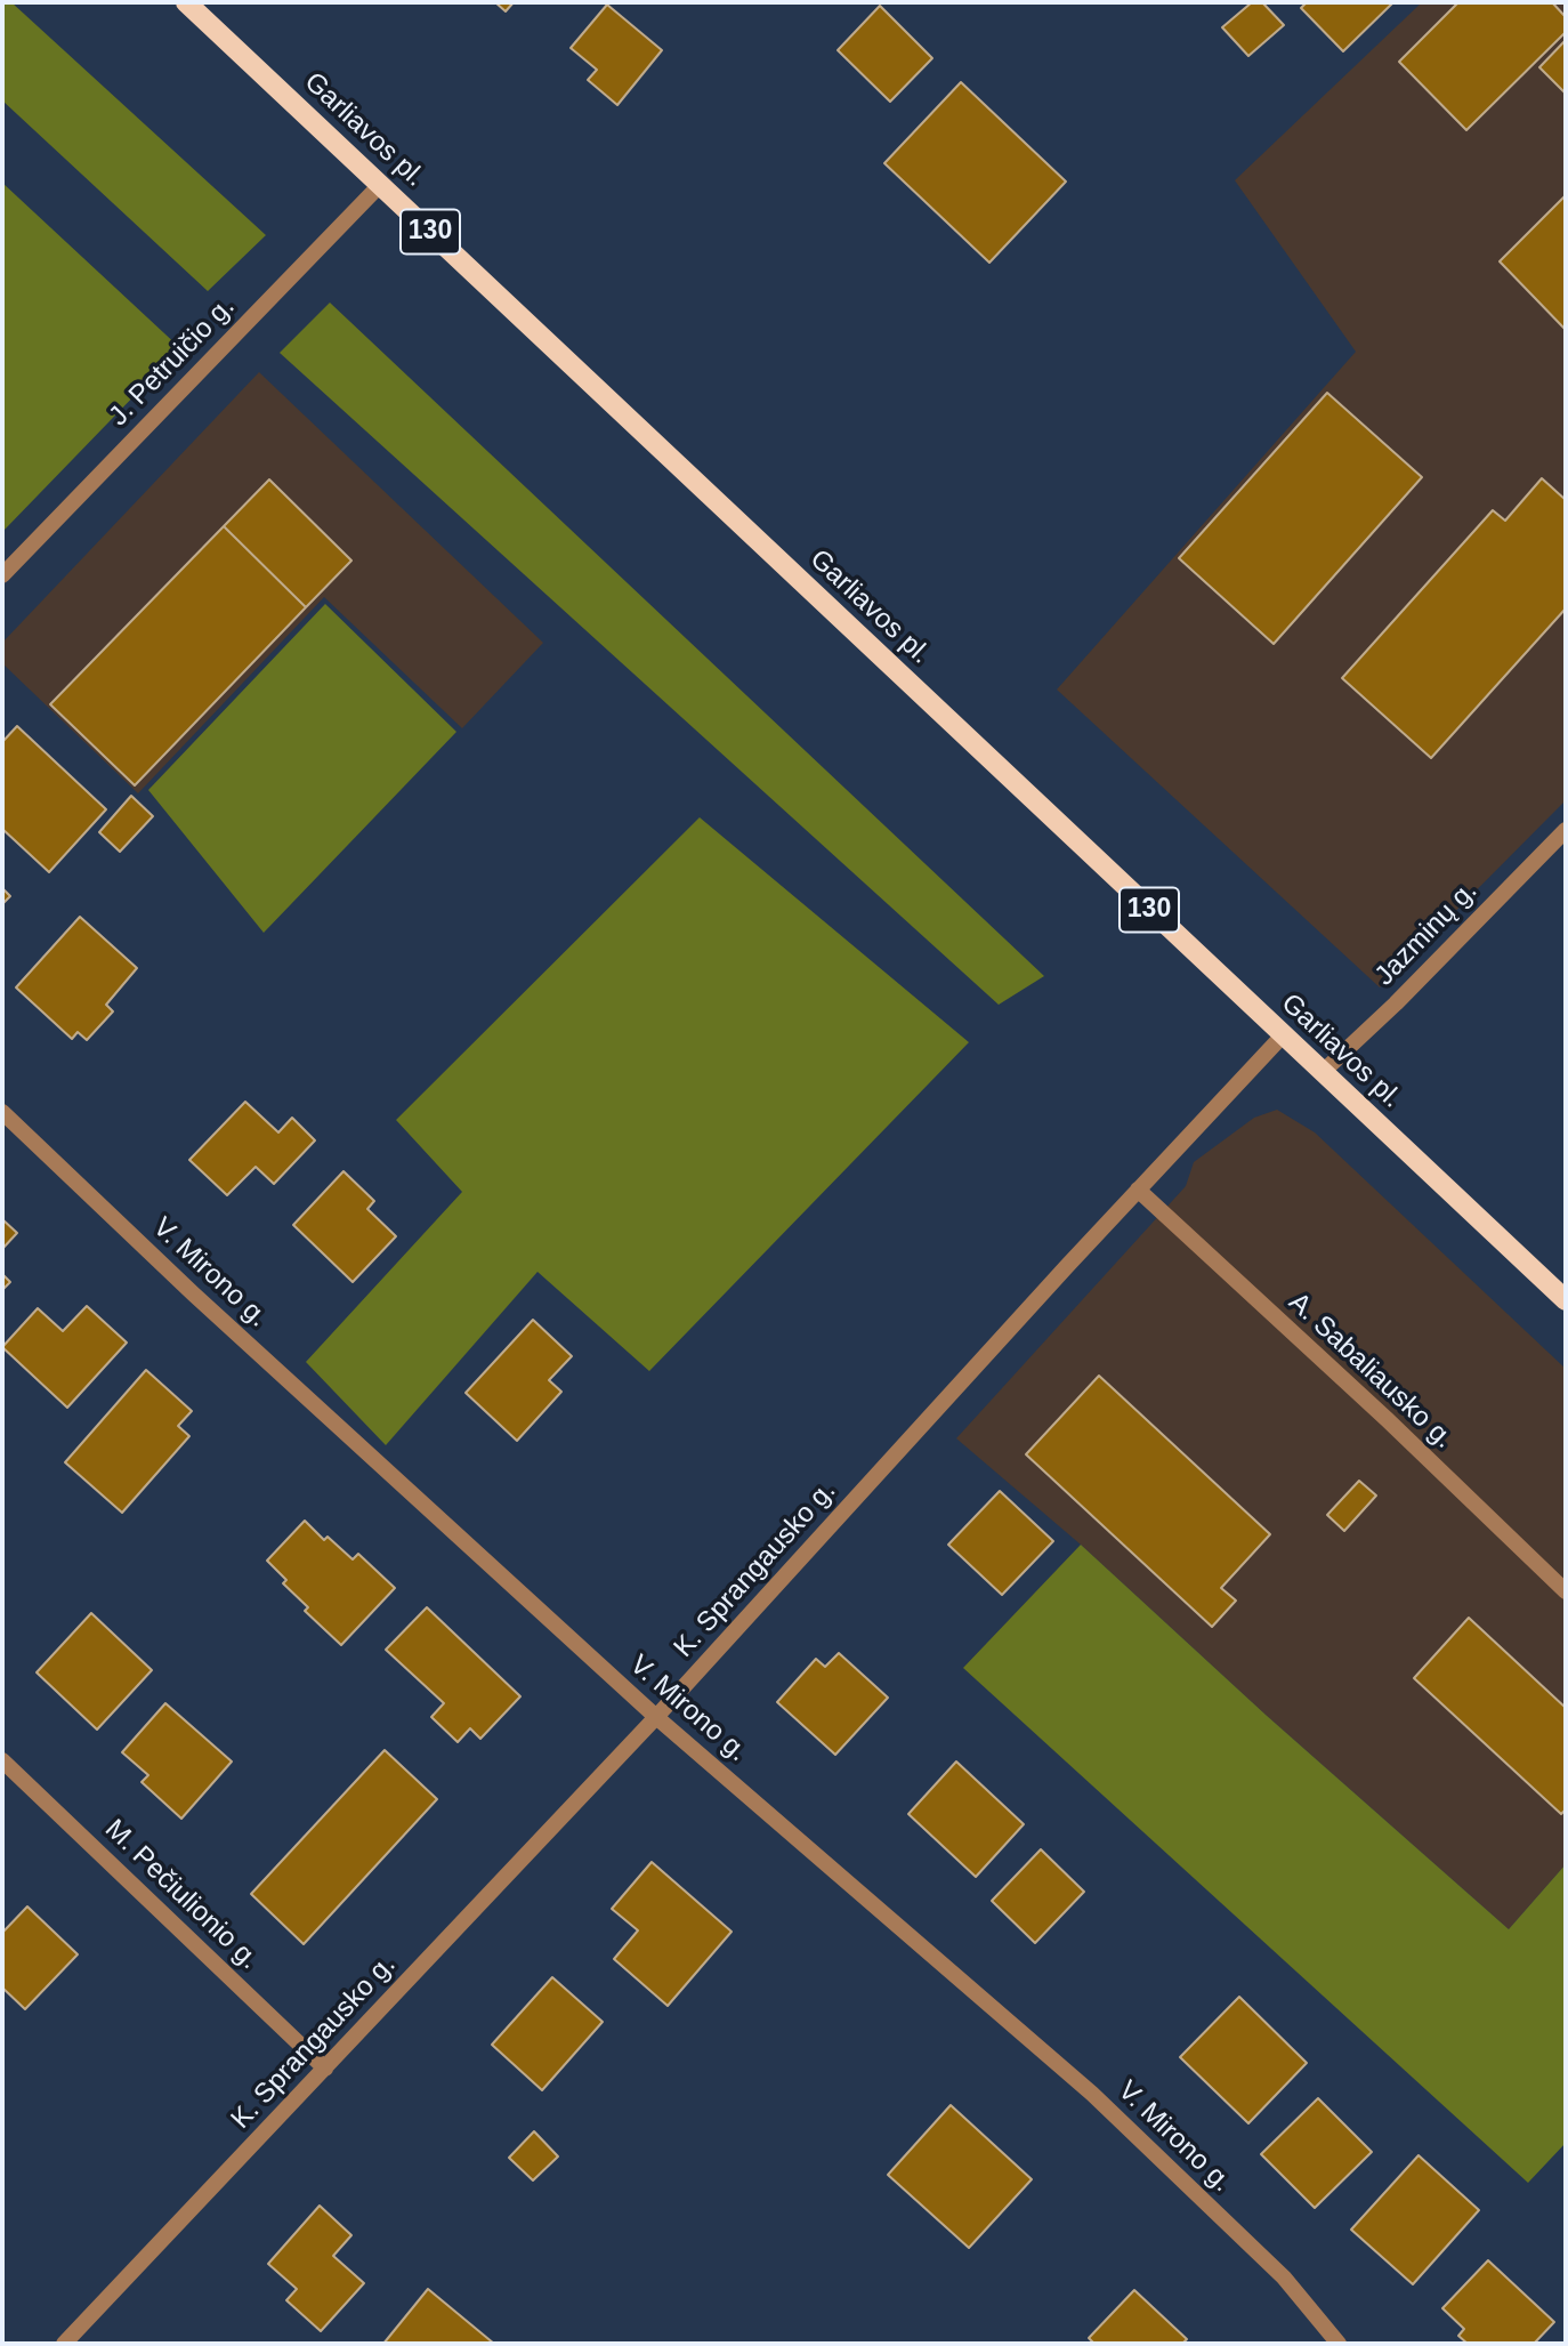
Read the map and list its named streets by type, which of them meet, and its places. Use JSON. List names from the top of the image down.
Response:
{
  "streets": {
    "main road": ["Garliavos pl.", "130"],
    "street": [
      "J. Petruičio g.",
      "Jazminų g.",
      "V. Mirono g.",
      "A. Sabaliausko g.",
      "K. Sprangausko g.",
      "M. Pečiulionio g."
    ]
  },
  "crossings": [
    ["Garliavos pl.", "J. Petruičio g."],
    ["Garliavos pl.", "Jazminų g."],
    ["Garliavos pl.", "K. Sprangausko g."],
    ["V. Mirono g.", "K. Sprangausko g."],
    ["A. Sabaliausko g.", "K. Sprangausko g."],
    ["K. Sprangausko g.", "M. Pečiulionio g."]
  ]
}
